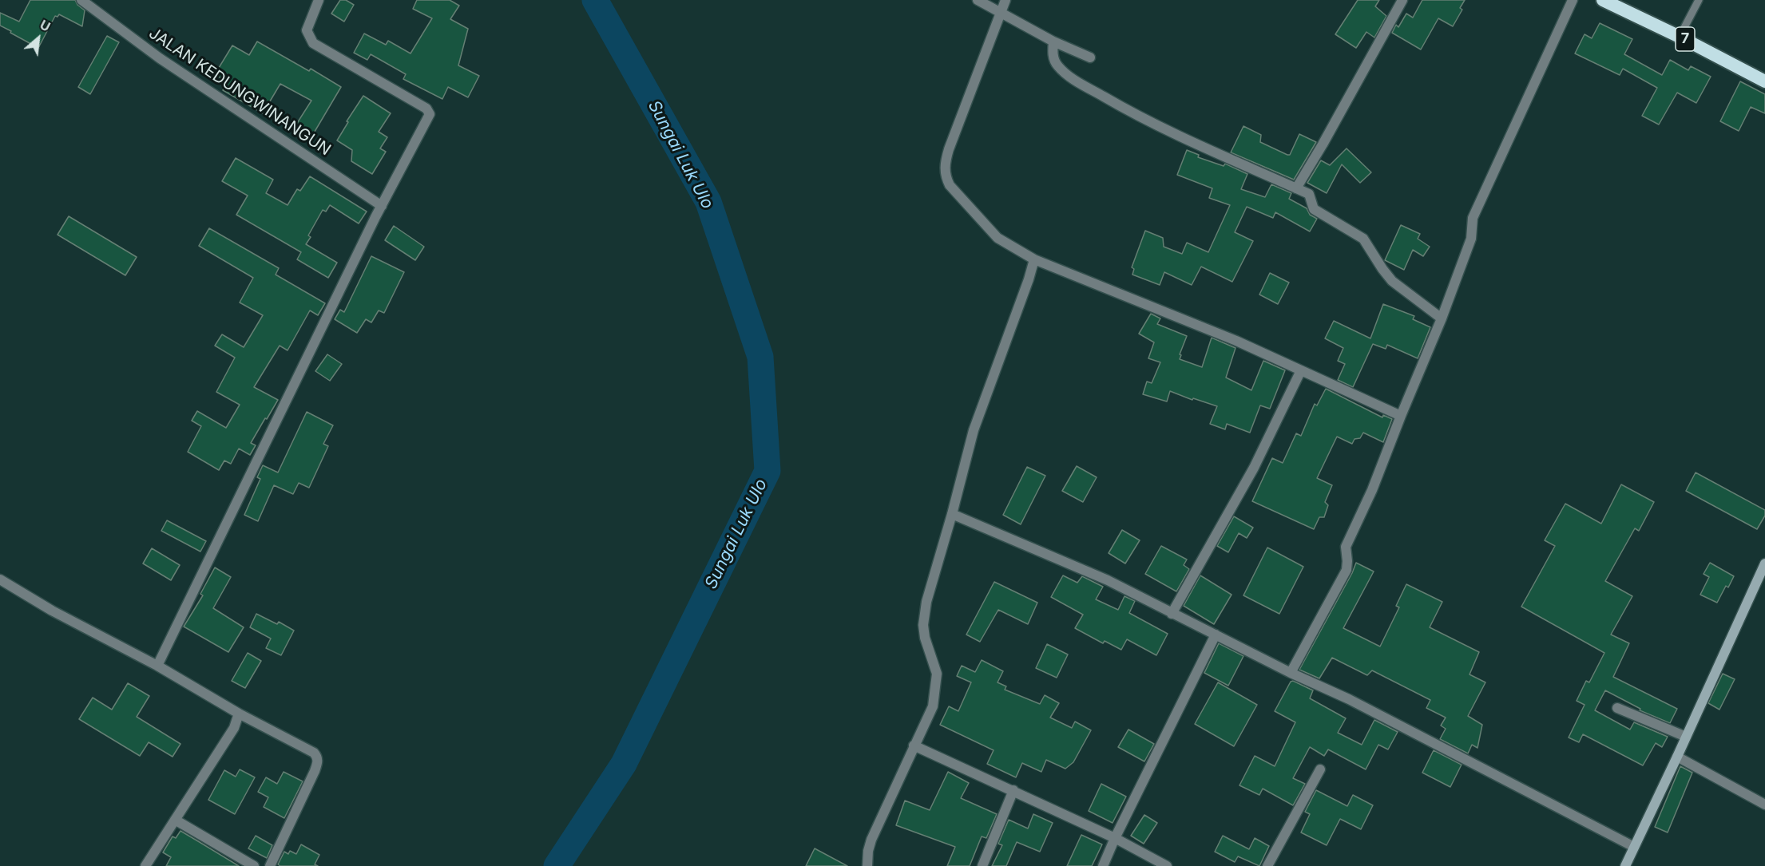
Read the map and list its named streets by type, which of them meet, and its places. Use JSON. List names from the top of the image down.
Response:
{
  "streets": {
    "highway": ["7"],
    "street": ["JALAN KEDUNGWINANGUN"]
  },
  "water": ["Sungai Luk Ulo"],
  "north": "top right"
}
